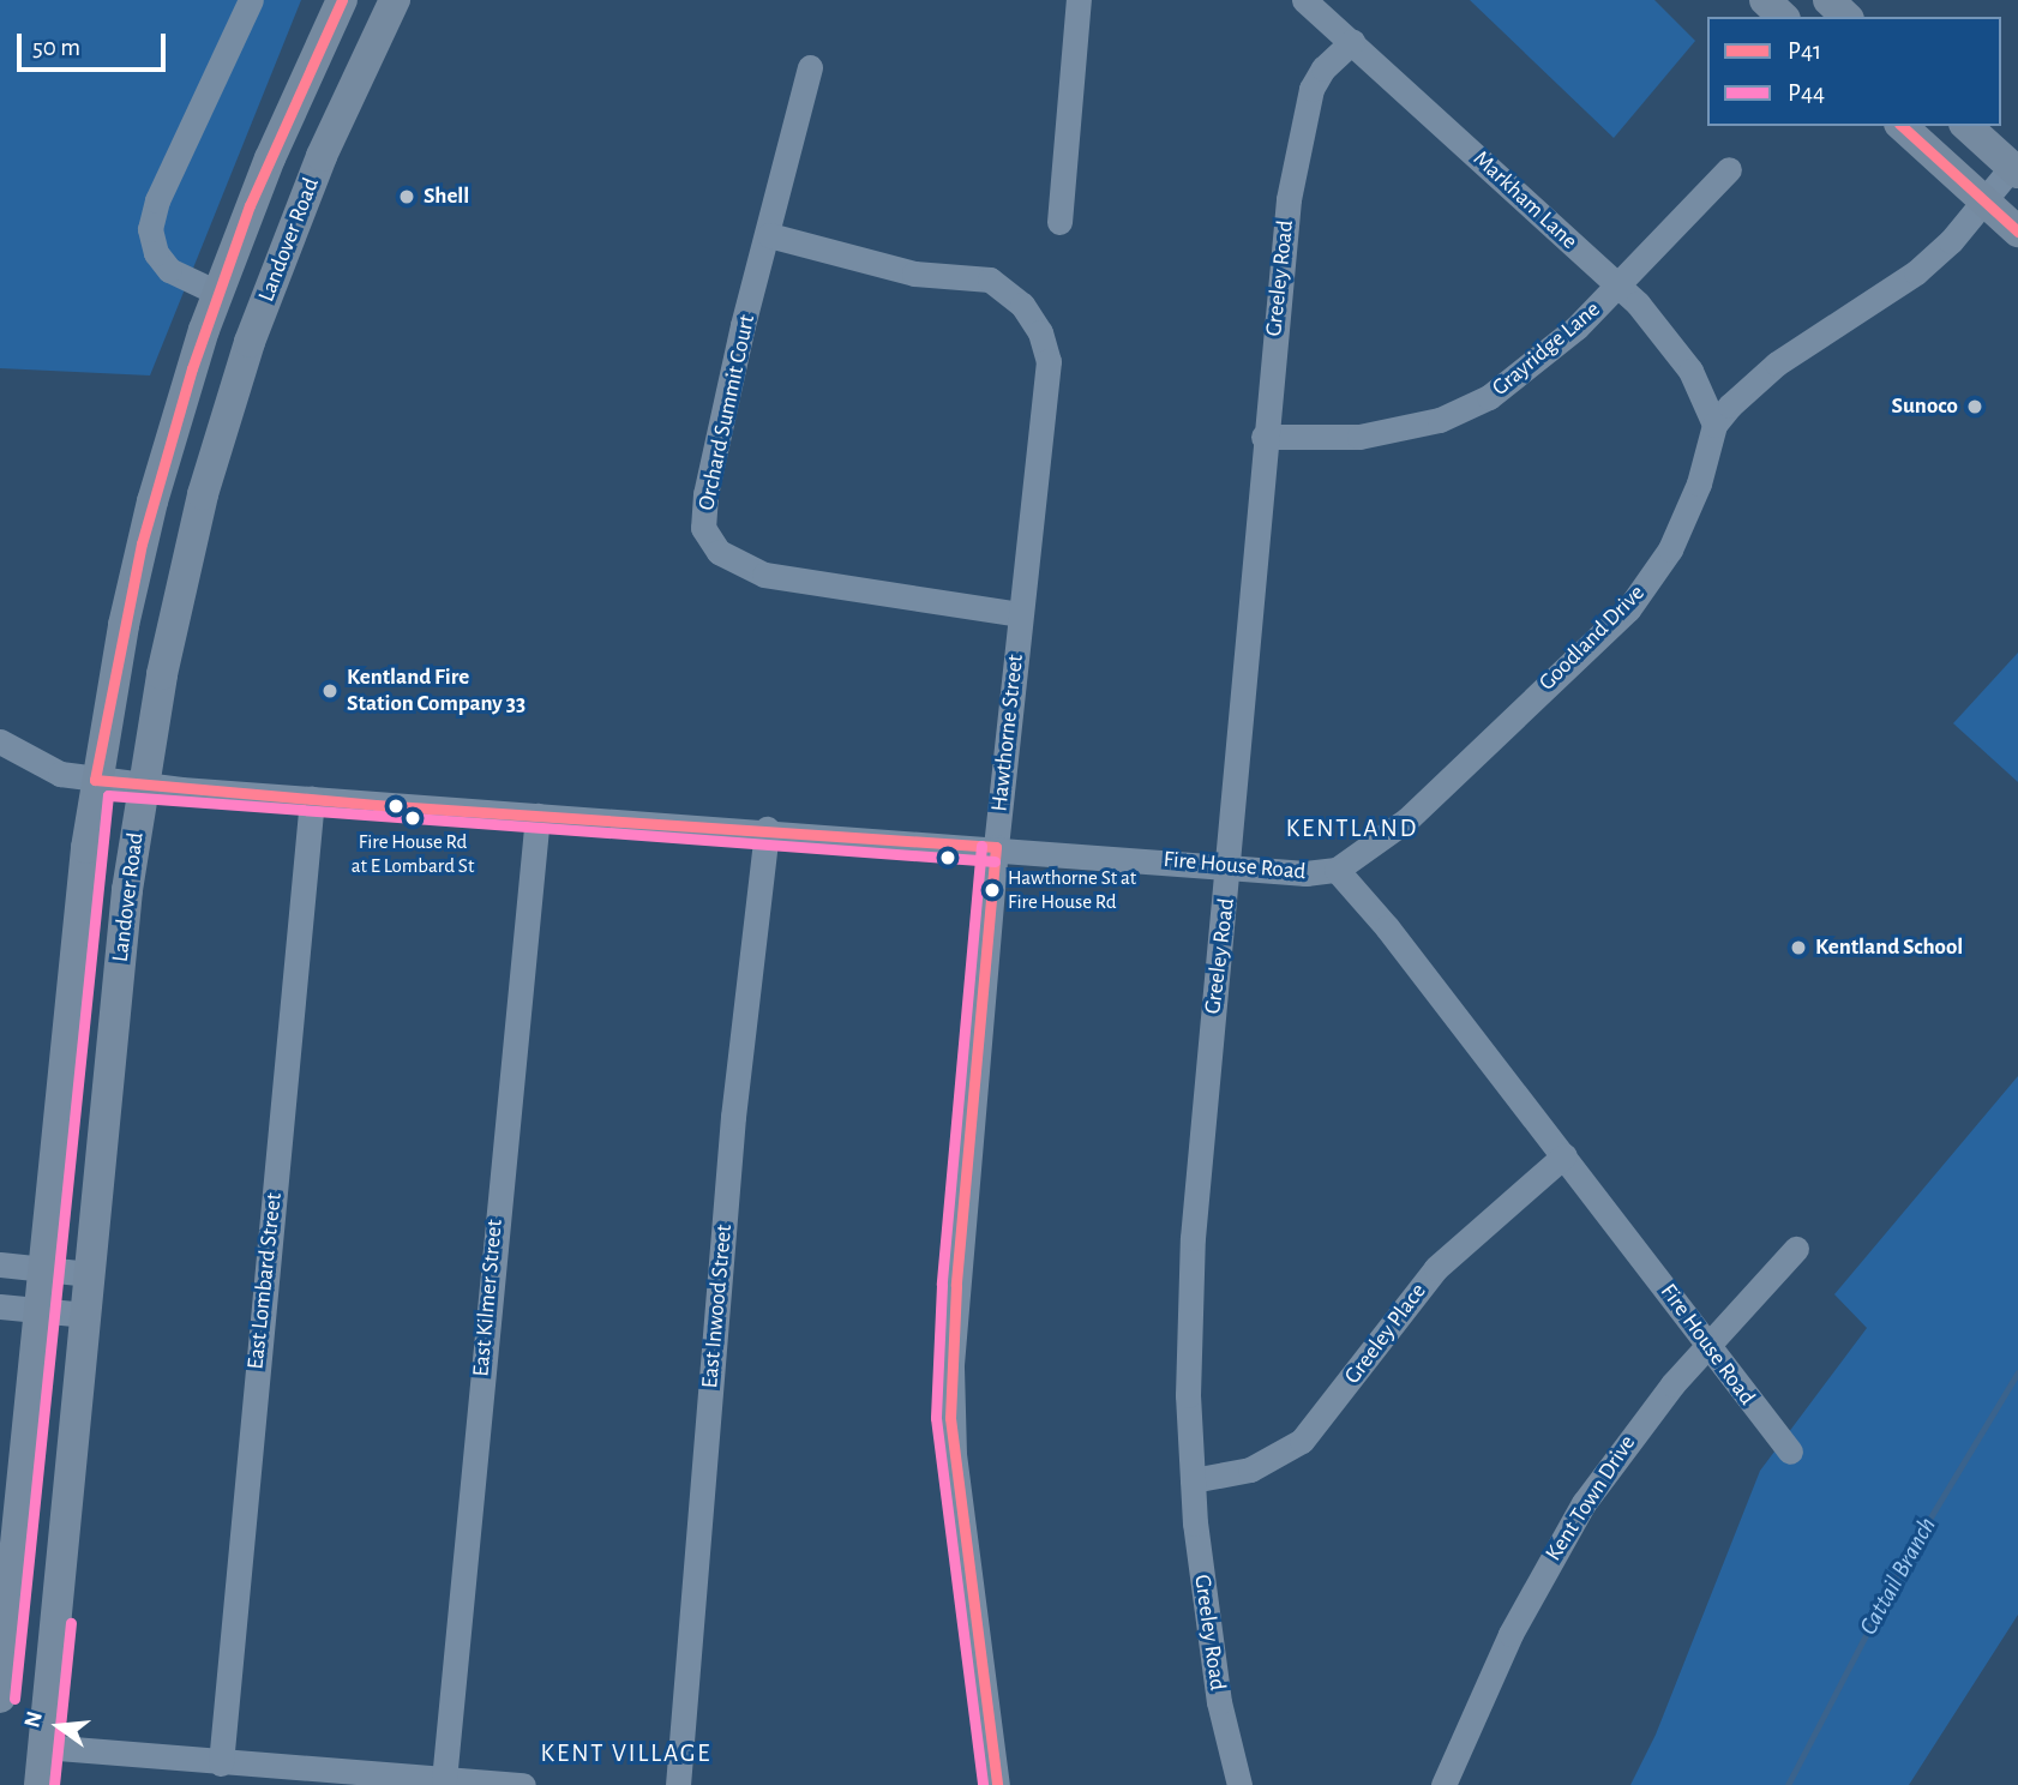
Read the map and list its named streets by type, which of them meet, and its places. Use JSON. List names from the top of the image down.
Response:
{
  "streets": {
    "main road": ["Landover Road"],
    "street": [
      "Markham Lane",
      "Greeley Road",
      "Grayridge Lane",
      "Orchard Summit Court",
      "Goodland Drive",
      "Hawthorne Street",
      "Fire House Road",
      "East Lombard Street",
      "East Kilmer Street",
      "East Inwood Street",
      "Greeley Place",
      "Kent Town Drive"
    ]
  },
  "crossings": [
    ["Markham Lane", "Greeley Road"],
    ["Markham Lane", "Grayridge Lane"],
    ["Markham Lane", "Goodland Drive"],
    ["Landover Road", "Fire House Road"],
    ["Greeley Road", "Grayridge Lane"],
    ["Greeley Road", "Fire House Road"],
    ["Greeley Road", "Greeley Place"],
    ["Orchard Summit Court", "Hawthorne Street"],
    ["Goodland Drive", "Fire House Road"],
    ["Hawthorne Street", "Fire House Road"],
    ["Fire House Road", "East Lombard Street"],
    ["Fire House Road", "East Kilmer Street"],
    ["Fire House Road", "East Inwood Street"],
    ["Fire House Road", "Greeley Place"],
    ["Fire House Road", "Kent Town Drive"]
  ],
  "districts": ["KENTLAND", "KENT VILLAGE"],
  "water": ["Cattail Branch"],
  "places": [
    "Shell",
    "Sunoco",
    "Kentland Fire Station Company 33",
    "Fire House Rd at E Lombard St",
    "Hawthorne St at Fire House Rd",
    "Kentland School"
  ],
  "lines": ["transit line P41", "transit line P44"],
  "legend": ["P41", "P44"],
  "scale_bar": "50 m",
  "north": "left"
}
